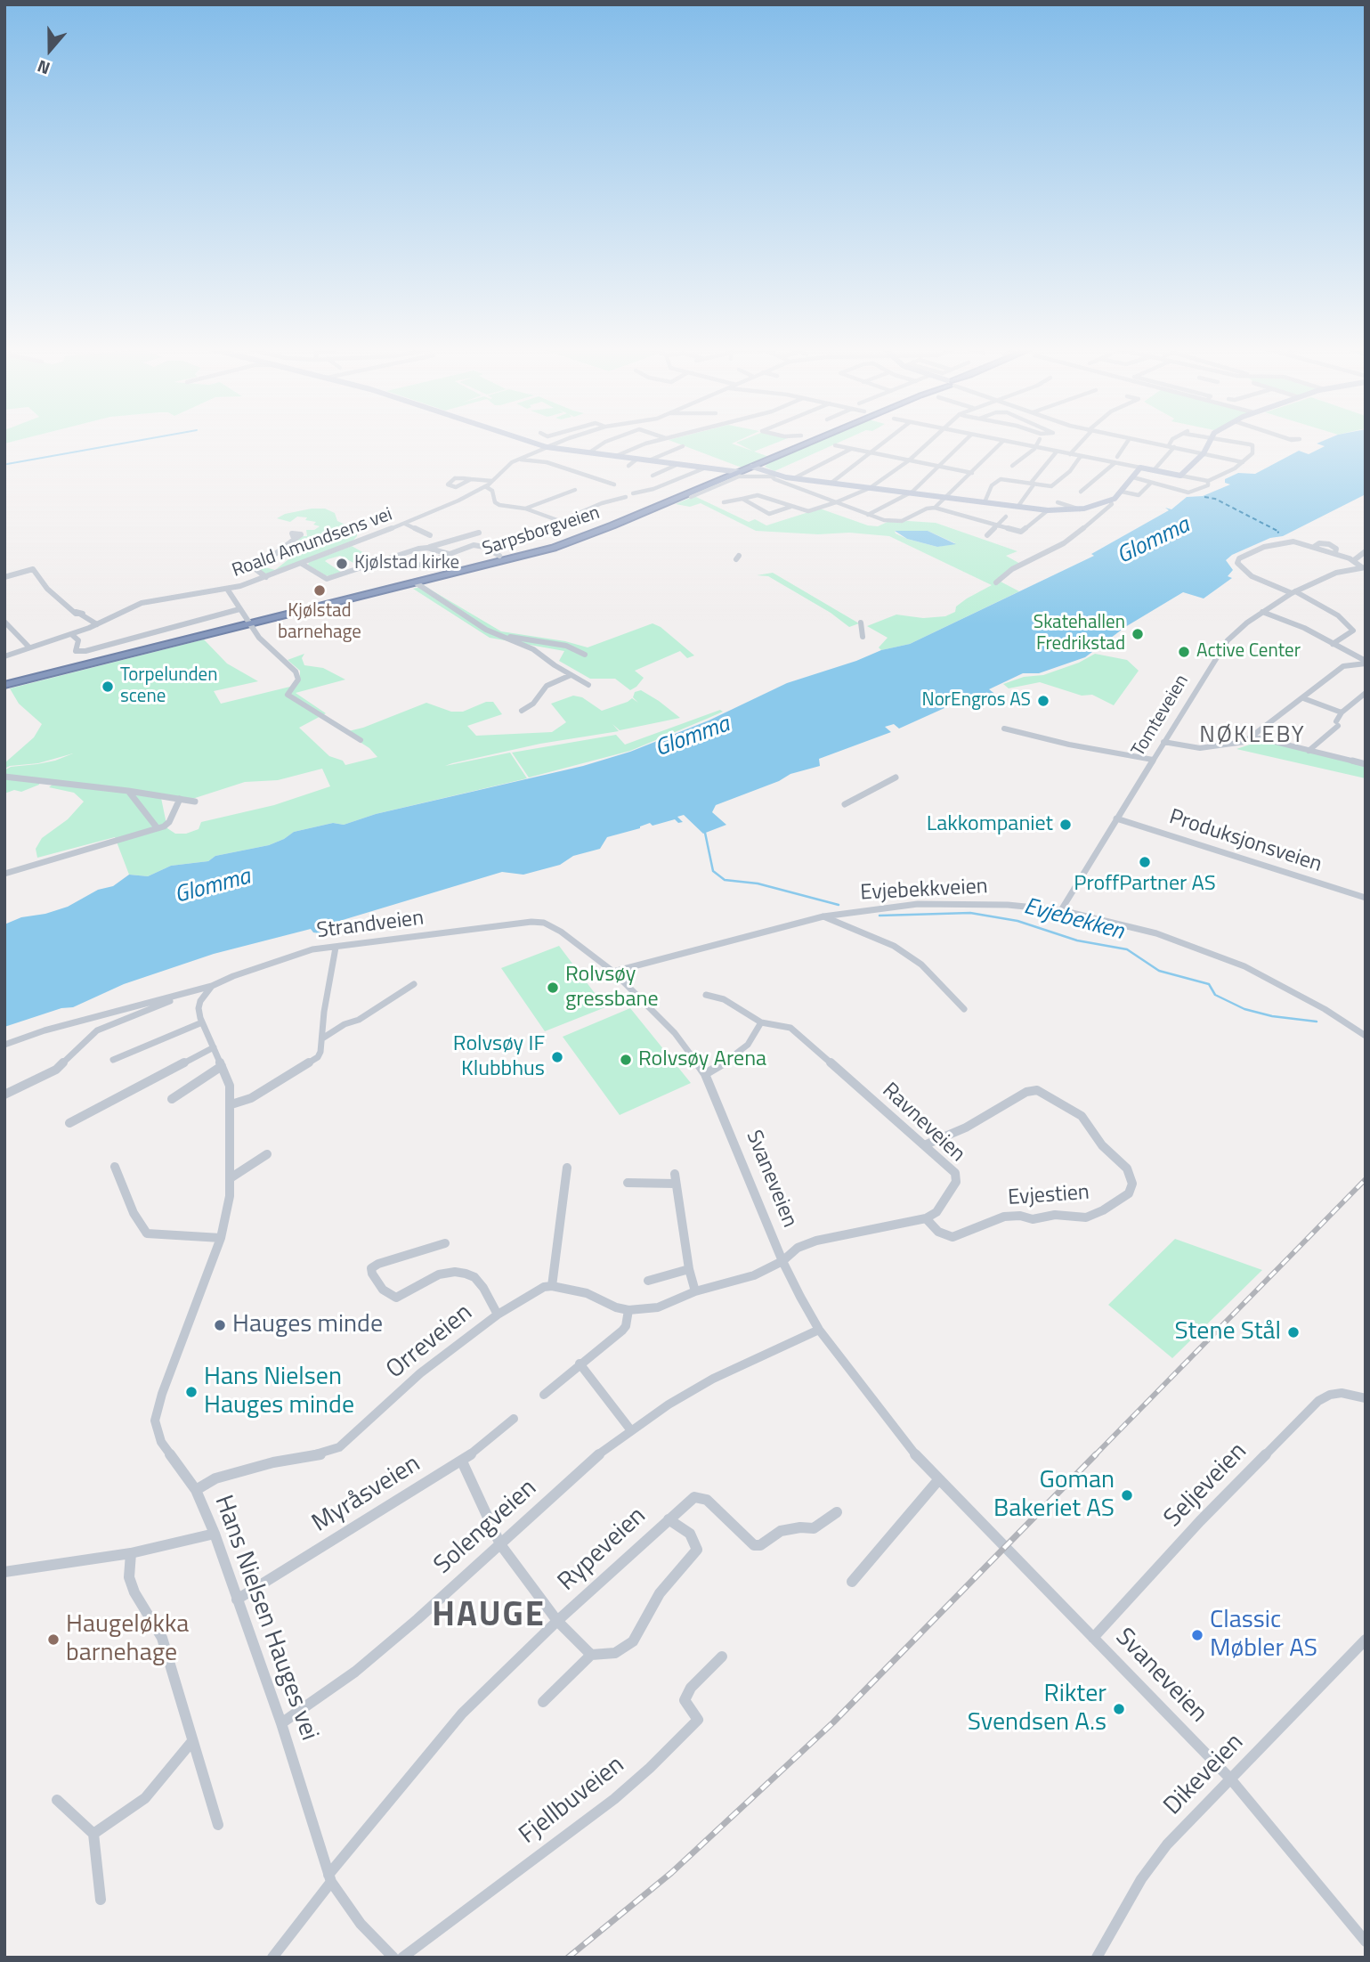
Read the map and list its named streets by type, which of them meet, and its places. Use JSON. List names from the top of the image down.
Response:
{
  "streets": {
    "highway": ["Sarpsborgveien"],
    "street": [
      "Roald Amundsens vei",
      "Tomteveien",
      "Produksjonsveien",
      "Evjebekkveien",
      "Strandveien",
      "Ravneveien",
      "Svaneveien",
      "Evjestien",
      "Orreveien",
      "Seljeveien",
      "Myråsveien",
      "Solengveien",
      "Rypeveien",
      "Hans Nielsen Hauges vei",
      "Dikeveien",
      "Fjellbuveien"
    ]
  },
  "crossings": [
    ["Tomteveien", "Produksjonsveien"],
    ["Tomteveien", "Evjebekkveien"],
    ["Evjebekkveien", "Svaneveien"],
    ["Strandveien", "Svaneveien"],
    ["Strandveien", "Hans Nielsen Hauges vei"],
    ["Ravneveien", "Evjestien"],
    ["Svaneveien", "Seljeveien"],
    ["Svaneveien", "Solengveien"],
    ["Svaneveien", "Dikeveien"],
    ["Orreveien", "Hans Nielsen Hauges vei"],
    ["Myråsveien", "Hans Nielsen Hauges vei"],
    ["Solengveien", "Hans Nielsen Hauges vei"],
    ["Rypeveien", "Hans Nielsen Hauges vei"]
  ],
  "districts": ["NØKLEBY", "HAUGE"],
  "water": ["Glomma", "Evjebekken"],
  "places": [
    "Kjølstad kirke",
    "Kjølstad barnehage",
    "Skatehallen Fredrikstad",
    "Active Center",
    "Torpelunden scene",
    "NorEngros AS",
    "Lakkompaniet",
    "ProffPartner AS",
    "Rolvsøy gressbane",
    "Rolvsøy IF Klubbhus",
    "Rolvsøy Arena",
    "Hauges minde",
    "Stene Stål",
    "Hans Nielsen Hauges minde",
    "Goman Bakeriet AS",
    "Classic Møbler AS",
    "Haugeløkka barnehage",
    "Rikter Svendsen A.s"
  ],
  "north": "bottom"
}
